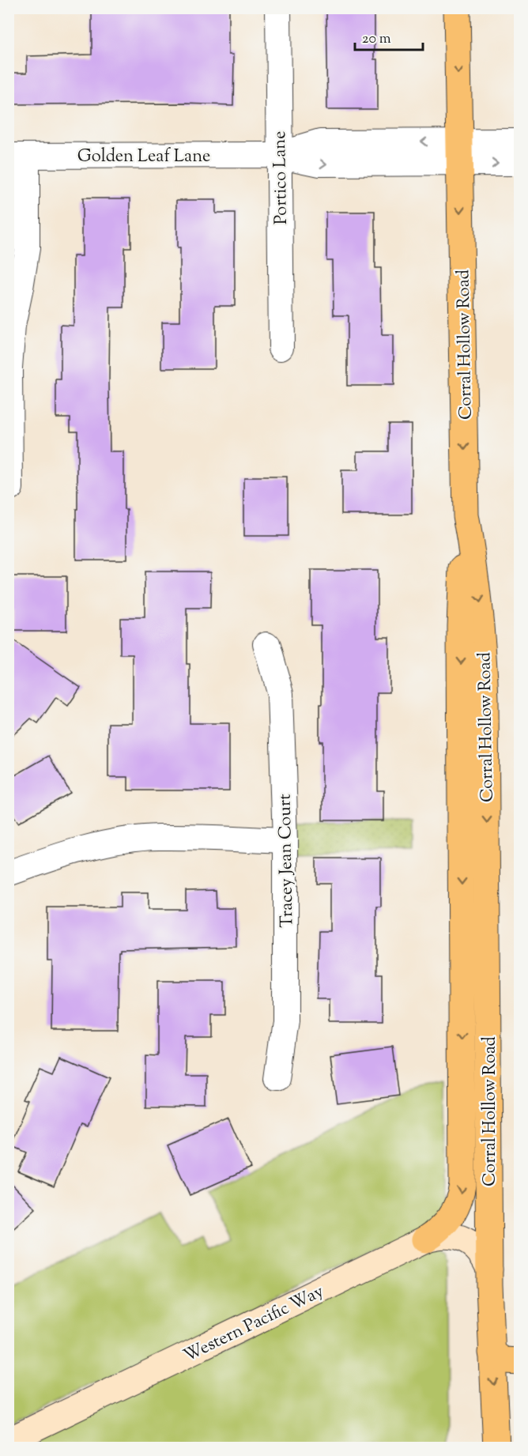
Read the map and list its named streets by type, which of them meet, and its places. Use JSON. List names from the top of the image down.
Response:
{
  "streets": {
    "main road": ["Corral Hollow Road"],
    "street": [
      "Golden Leaf Lane",
      "Portico Lane",
      "Tracey Jean Court",
      "Western Pacific Way"
    ]
  },
  "crossings": [
    ["Golden Leaf Lane", "Portico Lane"],
    ["Golden Leaf Lane", "Corral Hollow Road"],
    ["Corral Hollow Road", "Western Pacific Way"]
  ],
  "scale_bar": "20 m"
}
